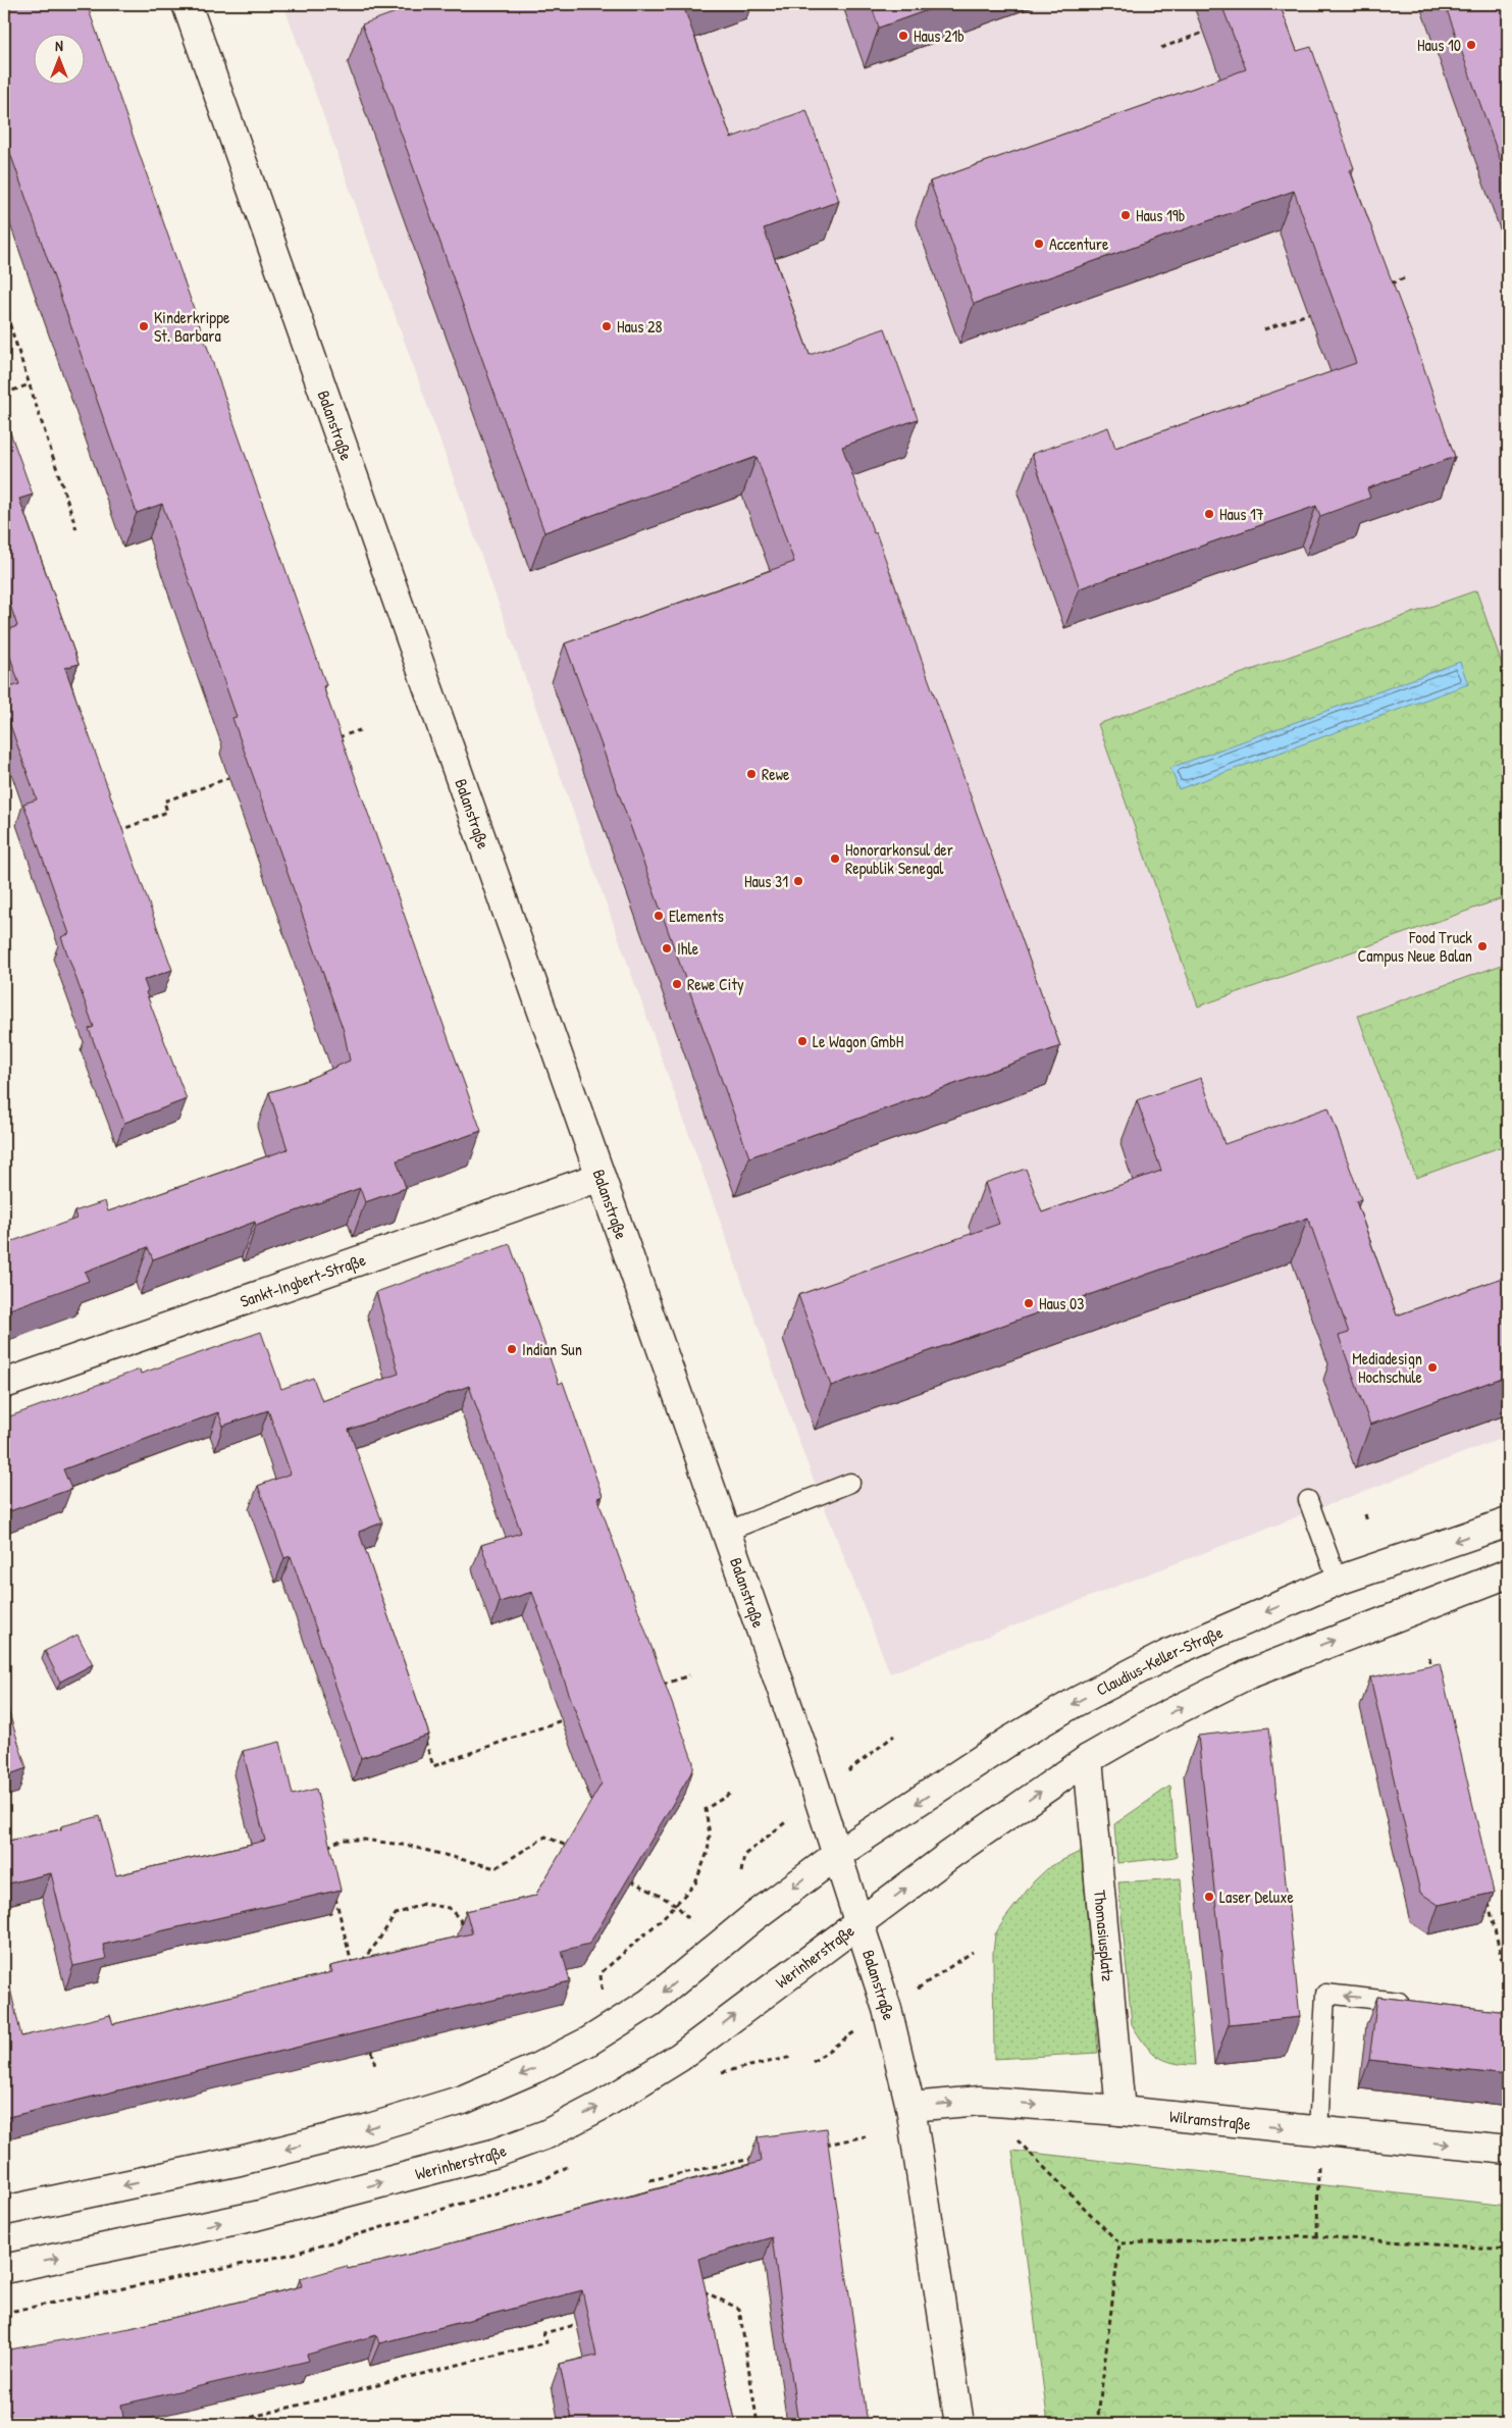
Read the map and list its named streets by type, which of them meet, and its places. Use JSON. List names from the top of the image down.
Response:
{
  "streets": {
    "street": [
      "Balanstraße",
      "Sankt-Ingbert-Straße",
      "Claudius-Keller-Straße",
      "Thomasiusplatz",
      "Werinherstraße",
      "Wilramstraße"
    ]
  },
  "crossings": [
    ["Balanstraße", "Sankt-Ingbert-Straße"],
    ["Balanstraße", "Claudius-Keller-Straße"],
    ["Balanstraße", "Werinherstraße"],
    ["Balanstraße", "Wilramstraße"],
    ["Thomasiusplatz", "Wilramstraße"]
  ],
  "one_way": ["Wilramstraße"],
  "places": [
    "Haus 21b",
    "Haus 10",
    "Haus 19b",
    "Accenture",
    "Kinderkrippe St. Barbara",
    "Haus 28",
    "Haus 17",
    "Rewe",
    "Honorarkonsul der Republik Senegal",
    "Haus 31",
    "Elements",
    "Food Truck Campus Neue Balan",
    "Ihle",
    "Rewe City",
    "Le Wagon GmbH",
    "Haus 03",
    "Indian Sun",
    "Mediadesign Hochschule",
    "Laser Deluxe"
  ],
  "north": "top"
}
